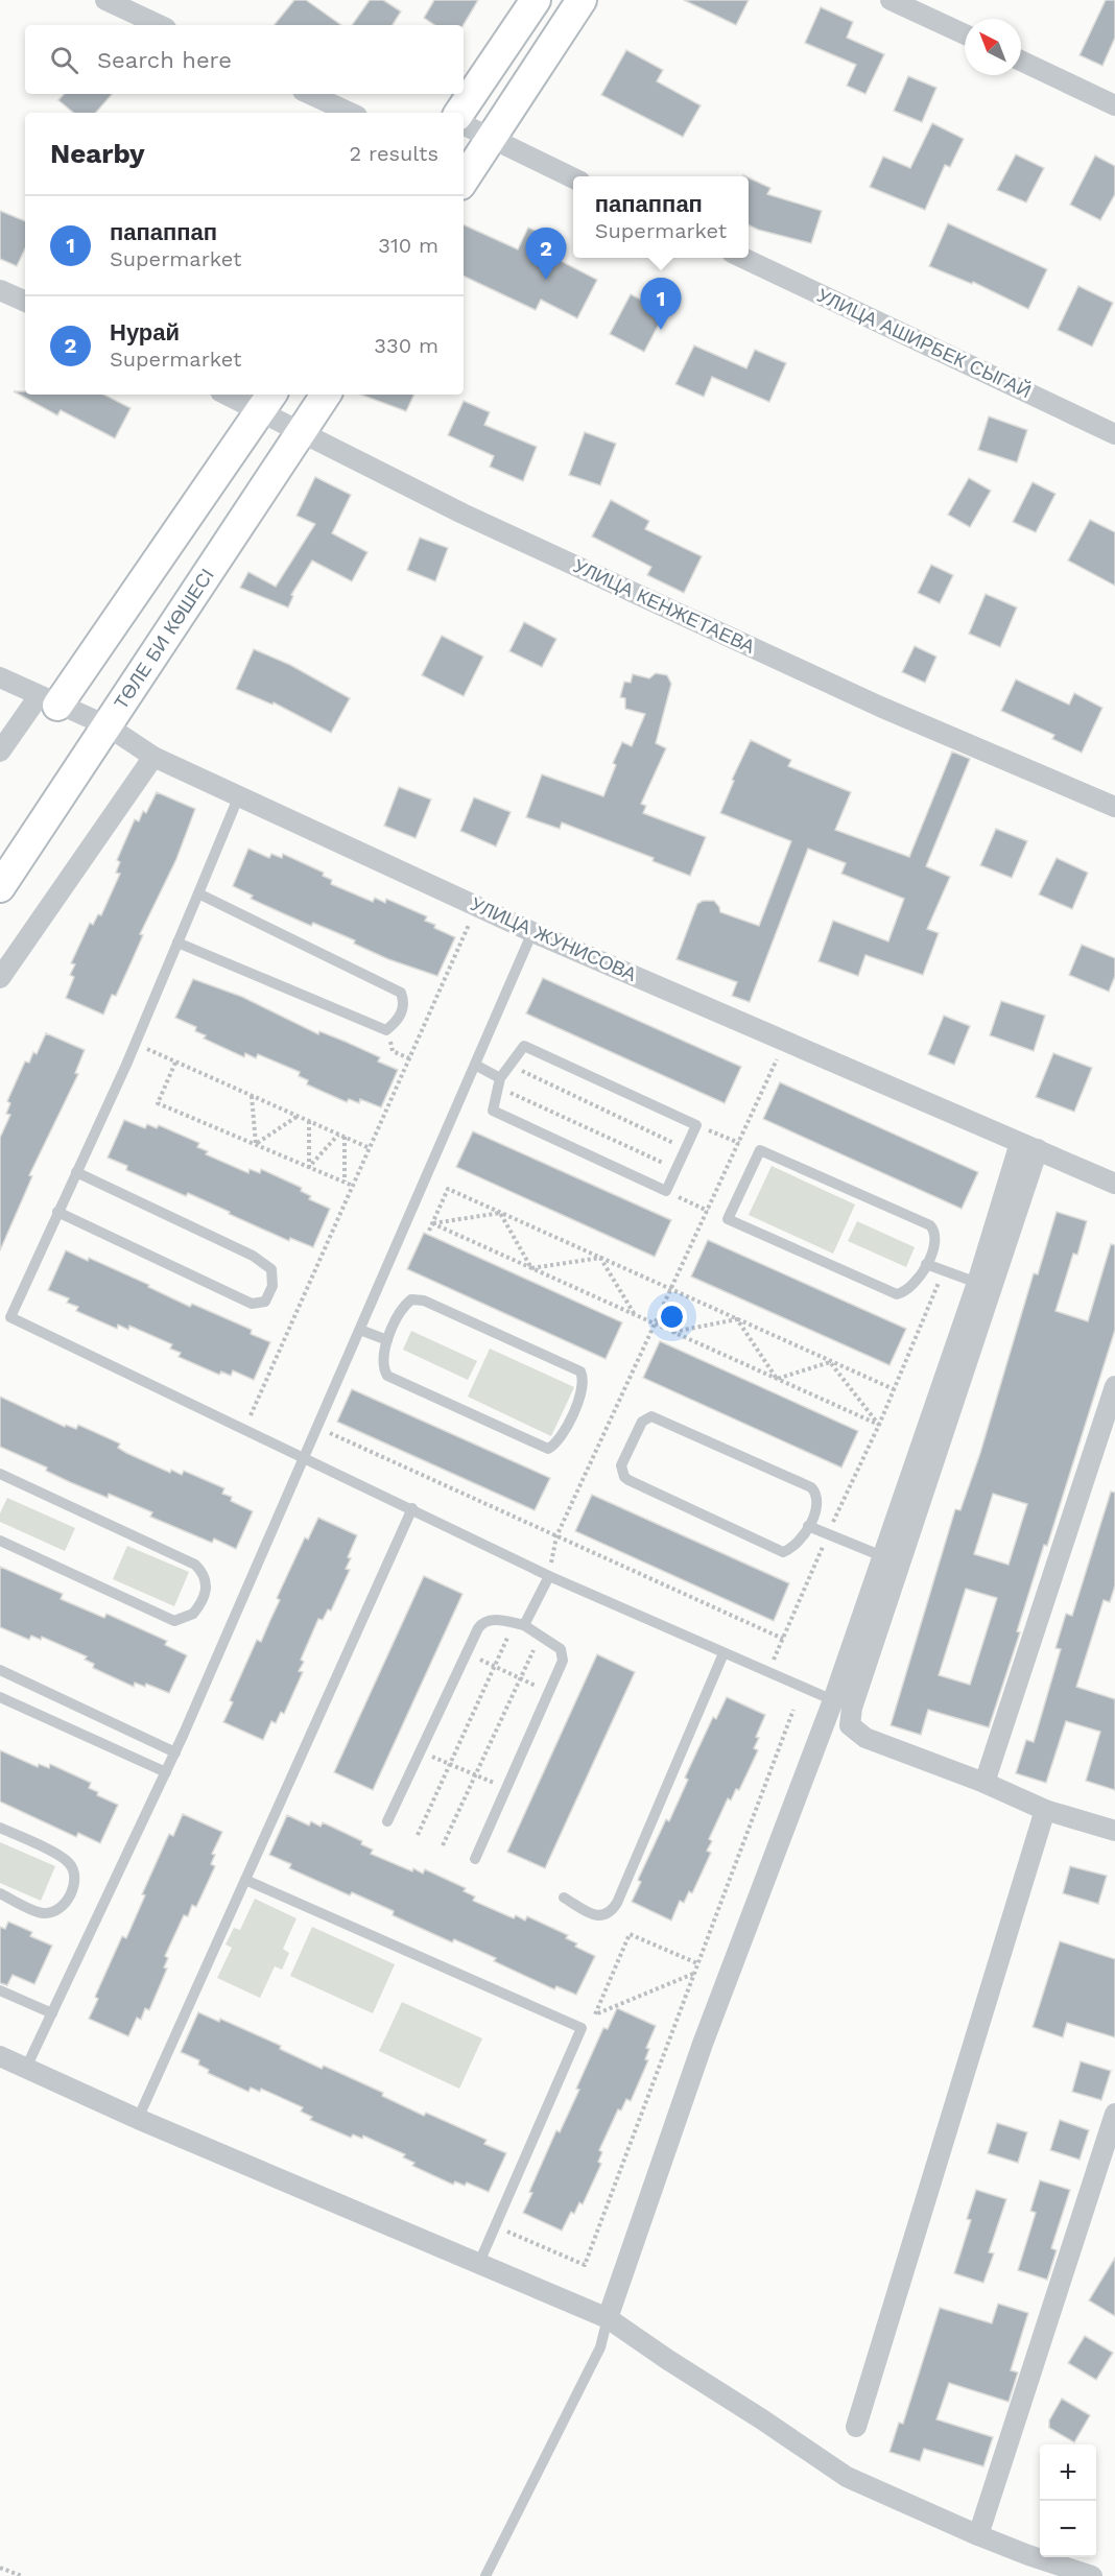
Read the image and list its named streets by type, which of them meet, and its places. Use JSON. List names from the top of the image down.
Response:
{
  "streets": {
    "main road": ["ТӨЛЕ БИ КӨШЕСІ"],
    "street": ["УЛИЦА АШИРБЕК СЫГАЙ", "УЛИЦА КЕНЖЕТАЕВА", "УЛИЦА ЖУНИСОВА"]
  },
  "crossings": [
    ["УЛИЦА КЕНЖЕТАЕВА", "ТӨЛЕ БИ КӨШЕСІ"],
    ["ТӨЛЕ БИ КӨШЕСІ", "УЛИЦА ЖУНИСОВА"]
  ],
  "north": "top left",
  "page": {
    "search": "Search here",
    "heading": ["Nearby", "2 results"],
    "popup": ["папаппап", "Supermarket"],
    "list": [
      {
        "mark": "1",
        "name": "папаппап",
        "note": "Supermarket",
        "value": "310 m"
      },
      {
        "mark": "2",
        "name": "Нурай",
        "note": "Supermarket",
        "value": "330 m"
      }
    ],
    "pins": ["2", "1"],
    "map_buttons": ["+", "−"]
  }
}
